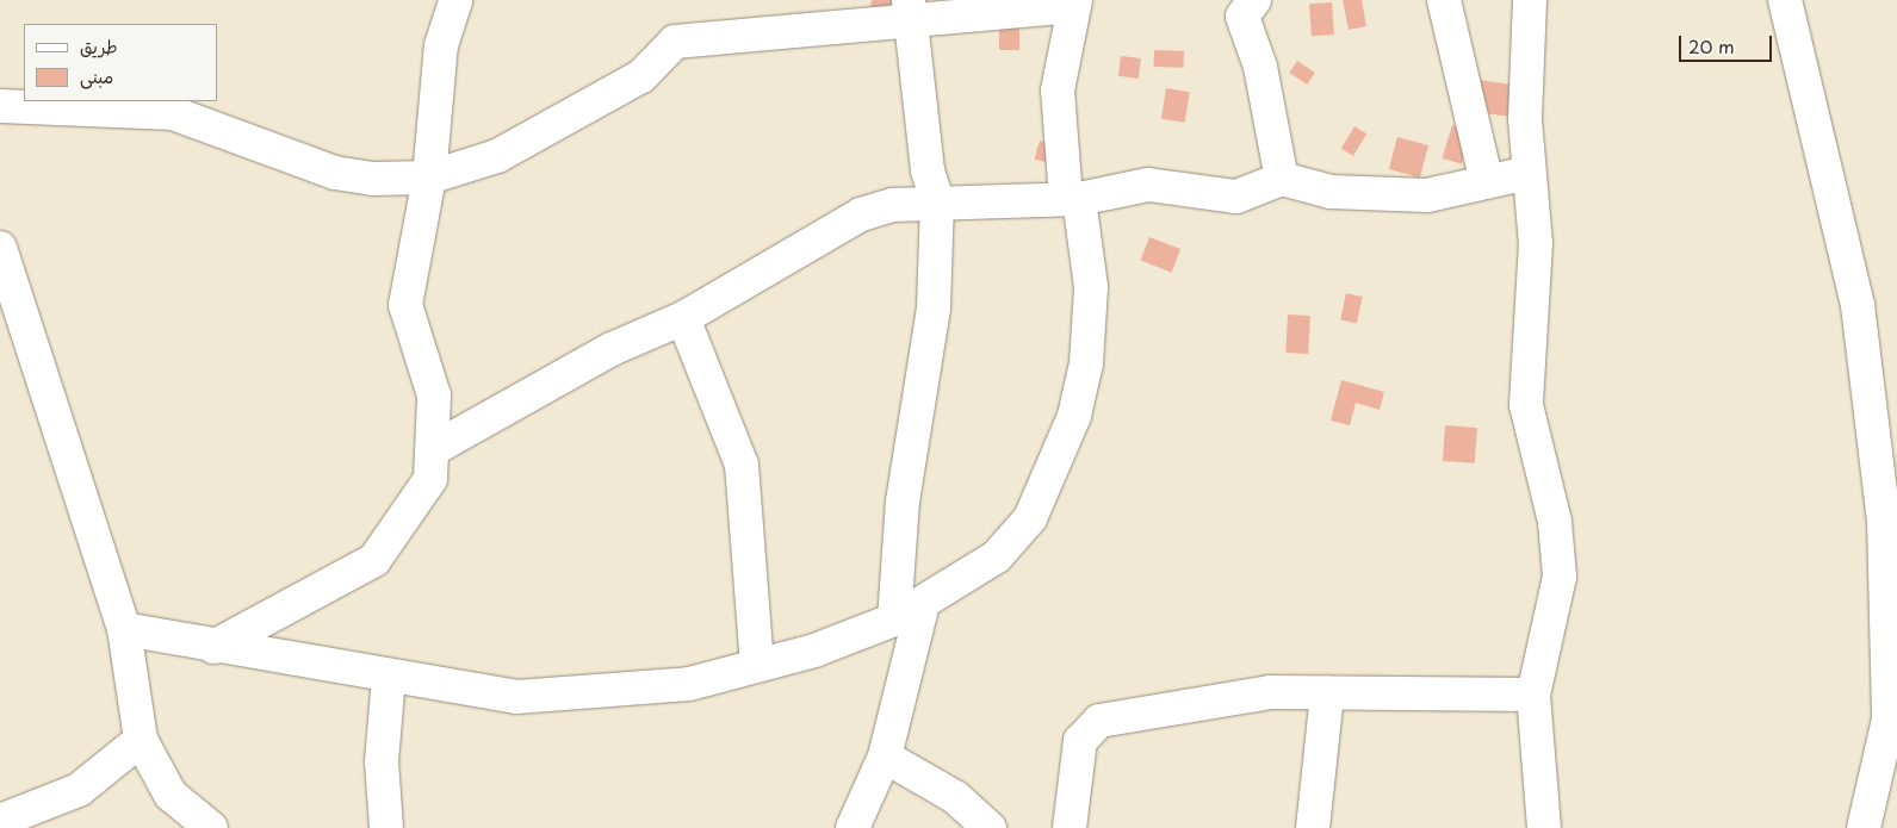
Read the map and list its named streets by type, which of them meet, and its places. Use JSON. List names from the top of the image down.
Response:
{
  "legend": ["طريق", "مبنى"],
  "scale_bar": "20 m"
}
